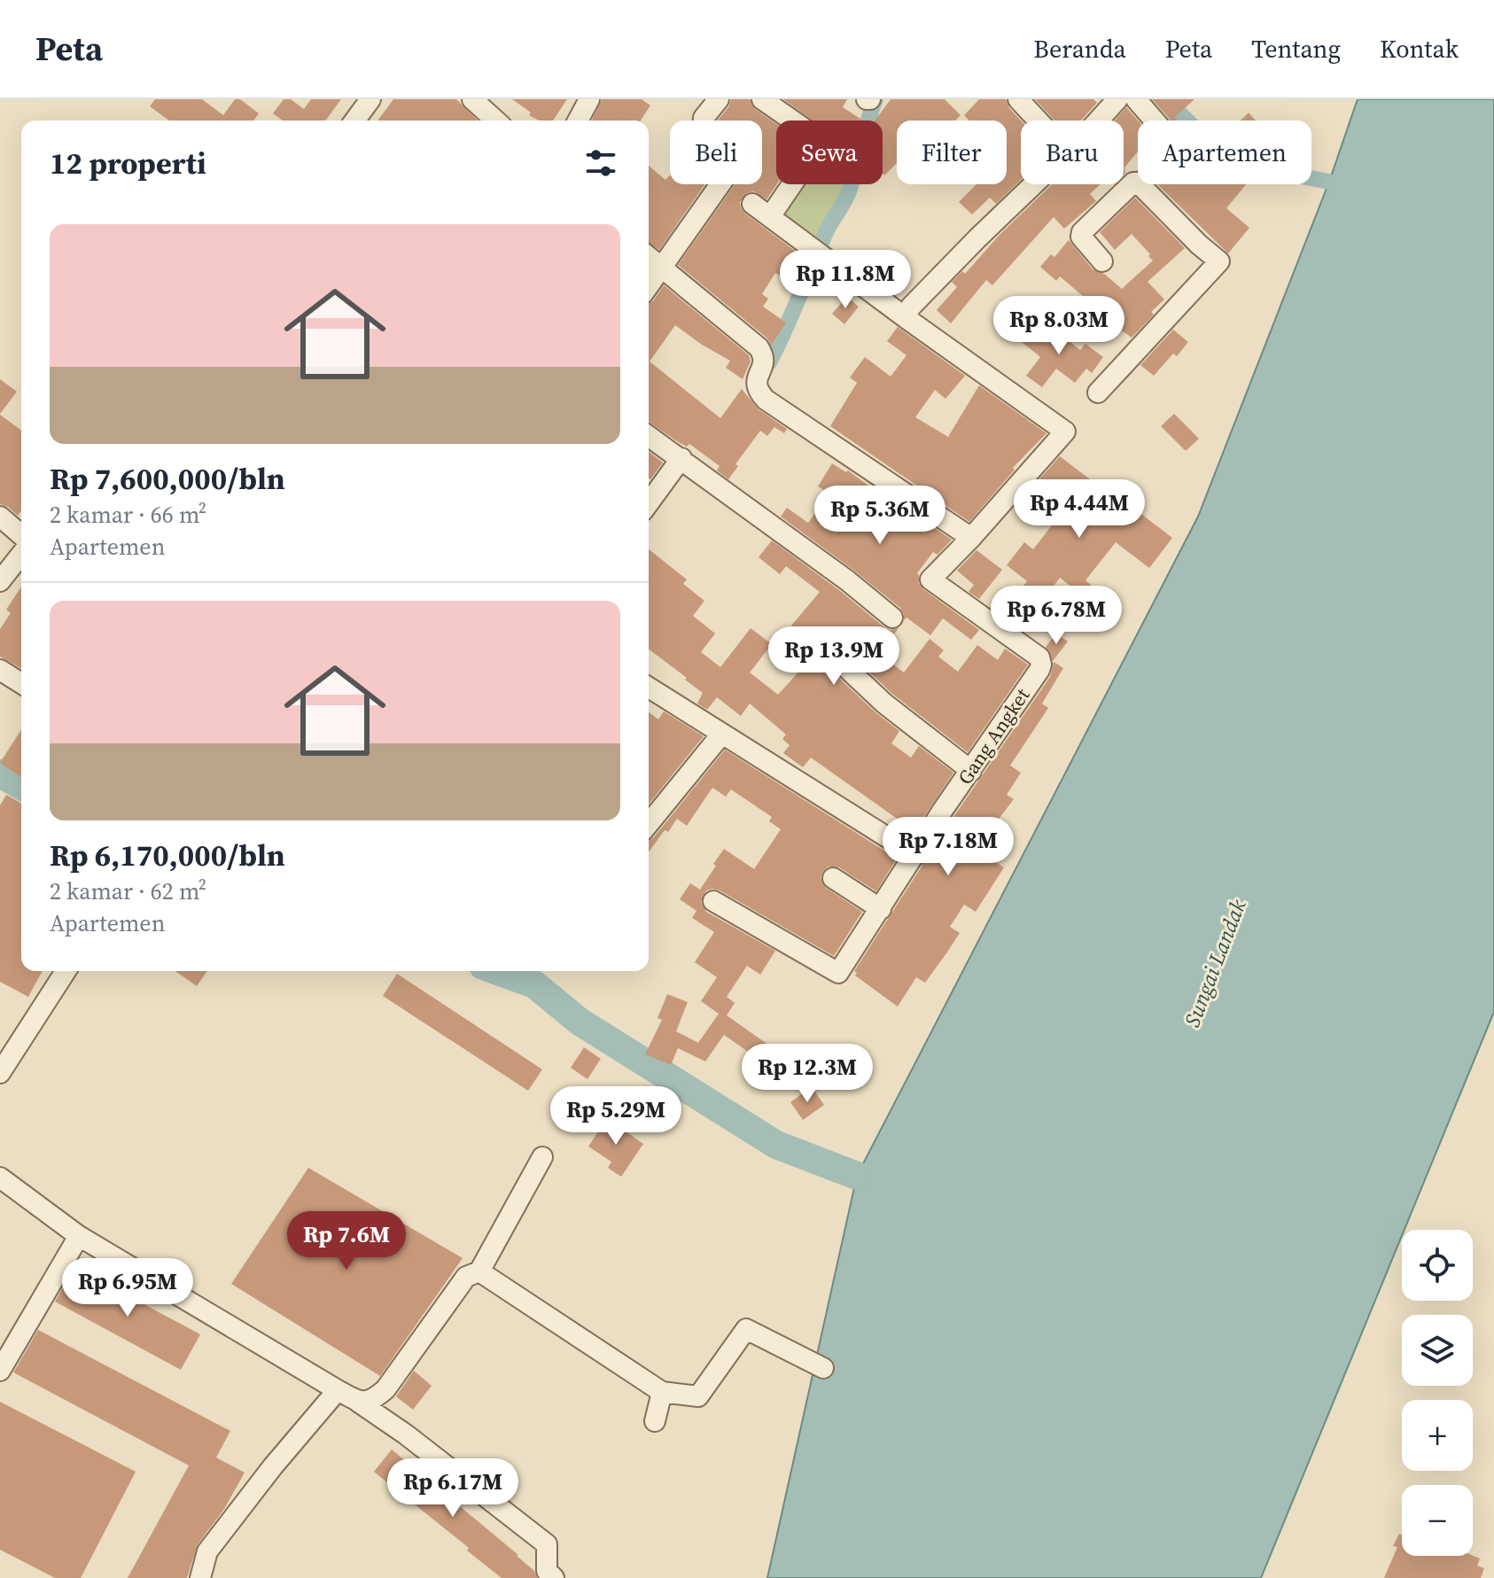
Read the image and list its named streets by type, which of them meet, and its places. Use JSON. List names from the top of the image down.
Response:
{
  "streets": {
    "street": ["Gang Angket"]
  },
  "water": ["Sungai Landak"],
  "page": {
    "header": "Peta",
    "nav": [
      "Beranda",
      "Peta",
      "Tentang",
      "Kontak"
    ],
    "chip": [
      "Beli",
      "Sewa",
      "Filter",
      "Baru",
      "Apartemen"
    ],
    "heading": "12 properti",
    "list": [
      {
        "name": "Rp 7,600,000/bln",
        "note": "2 kamar · 66 m² · Apartemen"
      },
      {
        "name": "Rp 6,170,000/bln",
        "note": "2 kamar · 62 m² · Apartemen"
      }
    ],
    "price": [
      "Rp 11.8M",
      "Rp 8.03M",
      "Rp 4.44M",
      "Rp 5.36M",
      "Rp 6.78M",
      "Rp 13.9M",
      "Rp 7.18M",
      "Rp 12.3M",
      "Rp 5.29M",
      "Rp 7.6M",
      "Rp 6.95M",
      "Rp 6.17M"
    ],
    "map_buttons": ["+", "−"]
  }
}
